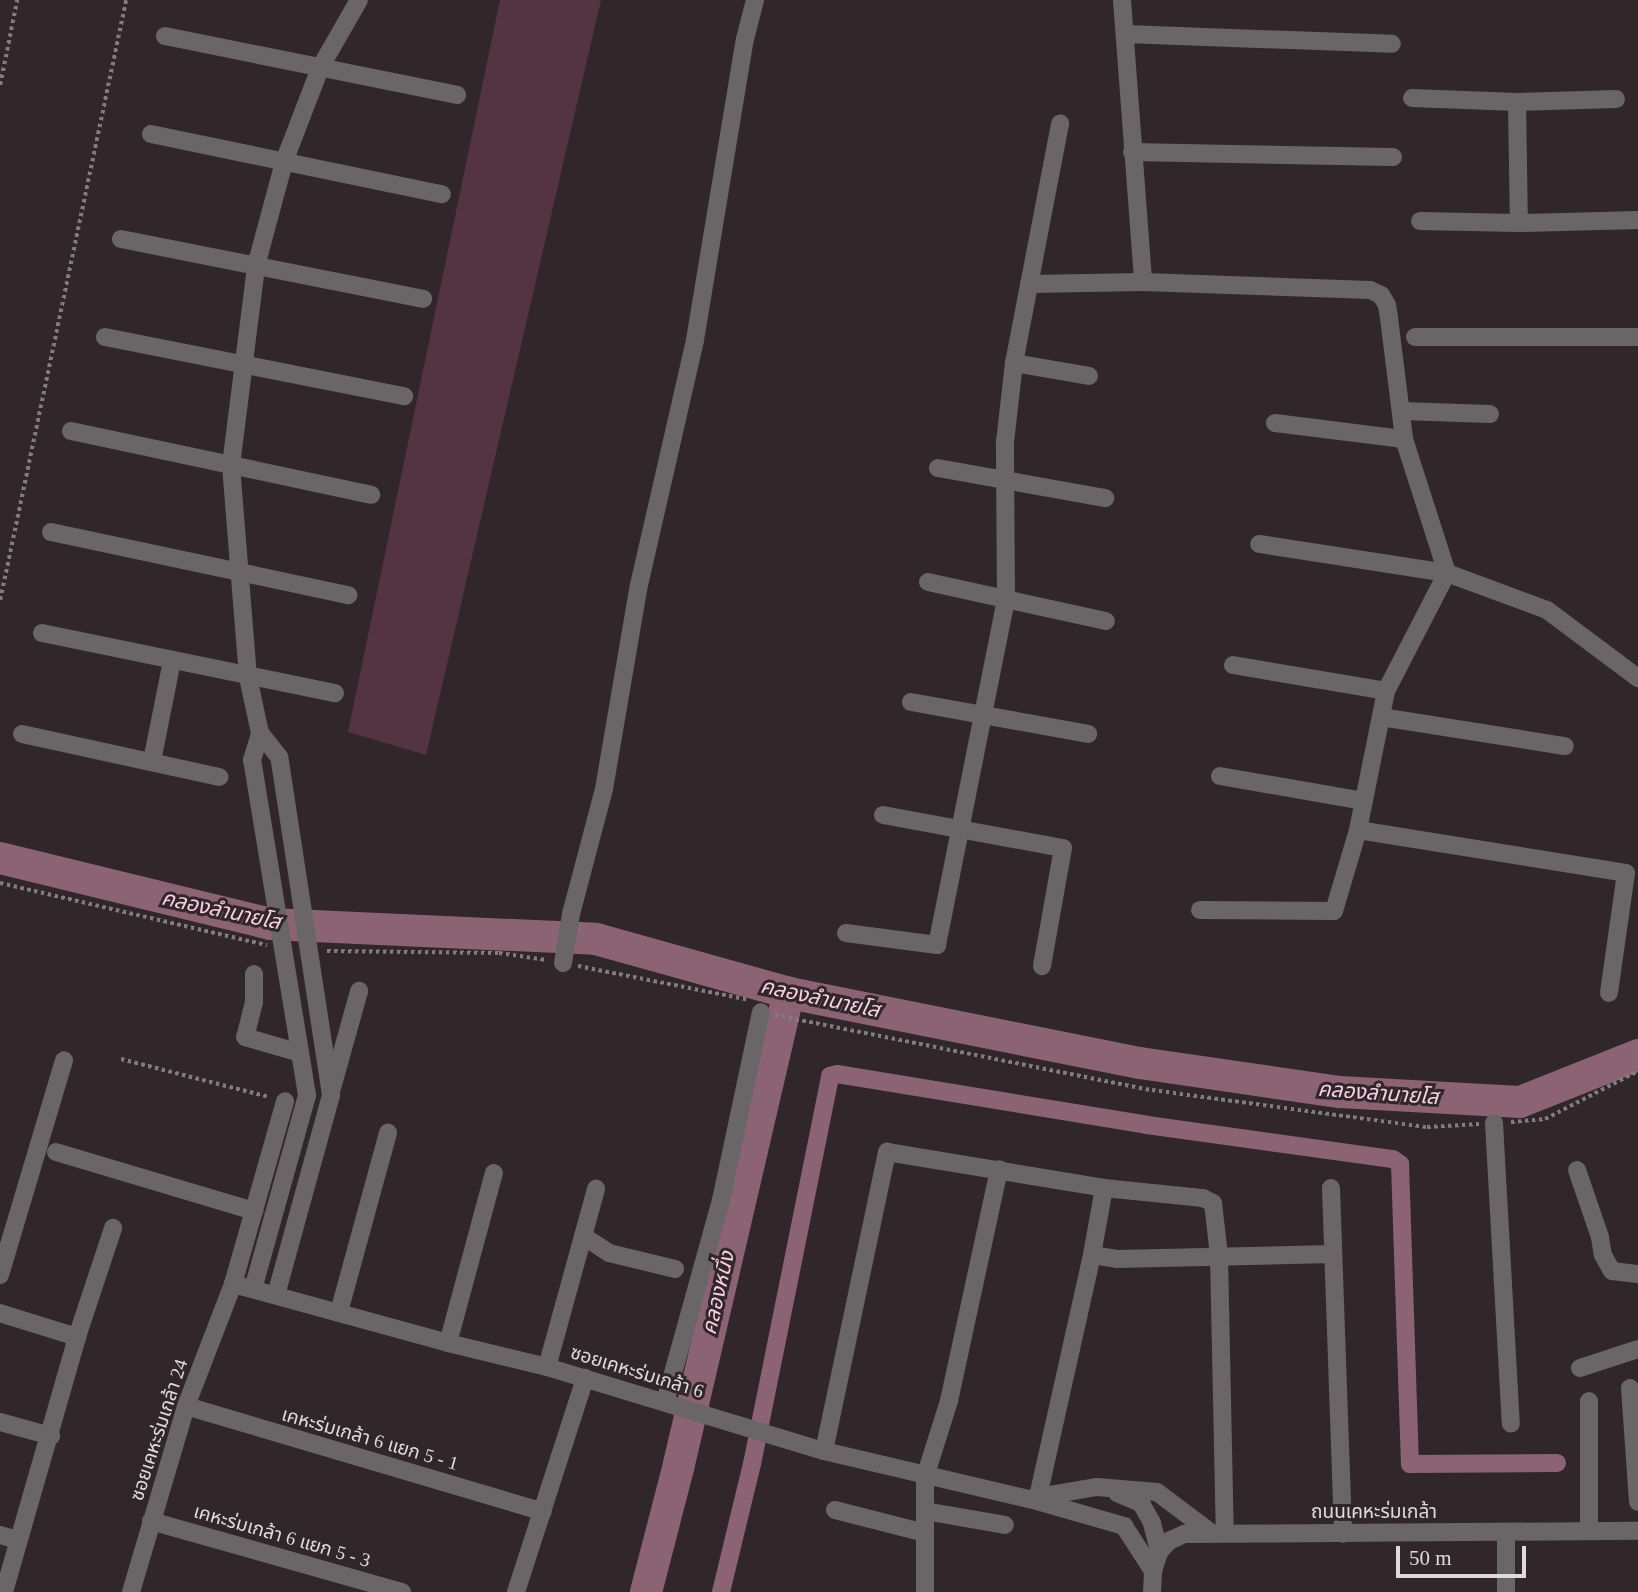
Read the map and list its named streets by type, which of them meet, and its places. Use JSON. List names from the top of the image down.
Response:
{
  "streets": {
    "street": [
      "ซอยเคหะร่มเกล้า 6",
      "ซอยเคหะร่มเกล้า 24",
      "เคหะร่มเกล้า 6 แยก 5 - 1",
      "ถนนเคหะร่มเกล้า",
      "เคหะร่มเกล้า 6 แยก 5 - 3"
    ]
  },
  "crossings": [
    ["ซอยเคหะร่มเกล้า 6", "ซอยเคหะร่มเกล้า 24"],
    ["ซอยเคหะร่มเกล้า 6", "ถนนเคหะร่มเกล้า"],
    ["ซอยเคหะร่มเกล้า 24", "เคหะร่มเกล้า 6 แยก 5 - 1"],
    ["ซอยเคหะร่มเกล้า 24", "เคหะร่มเกล้า 6 แยก 5 - 3"]
  ],
  "water": ["คลองลำนายโส", "คลองหนึ่ง"],
  "scale_bar": "50 m"
}
